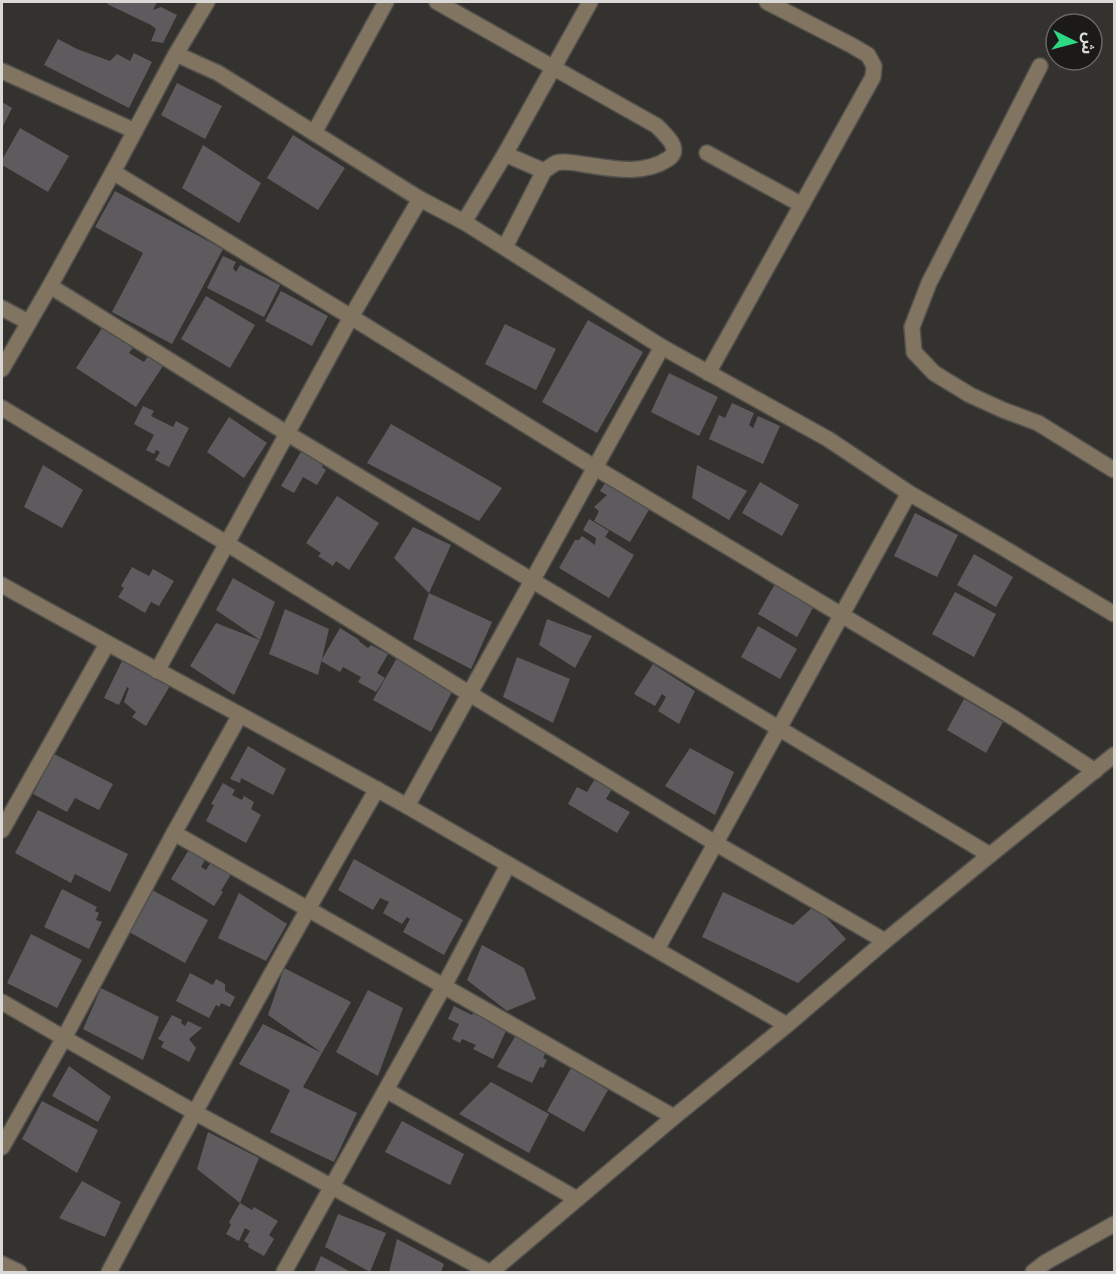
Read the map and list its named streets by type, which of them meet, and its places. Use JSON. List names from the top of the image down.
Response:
{
  "north": "right"
}
